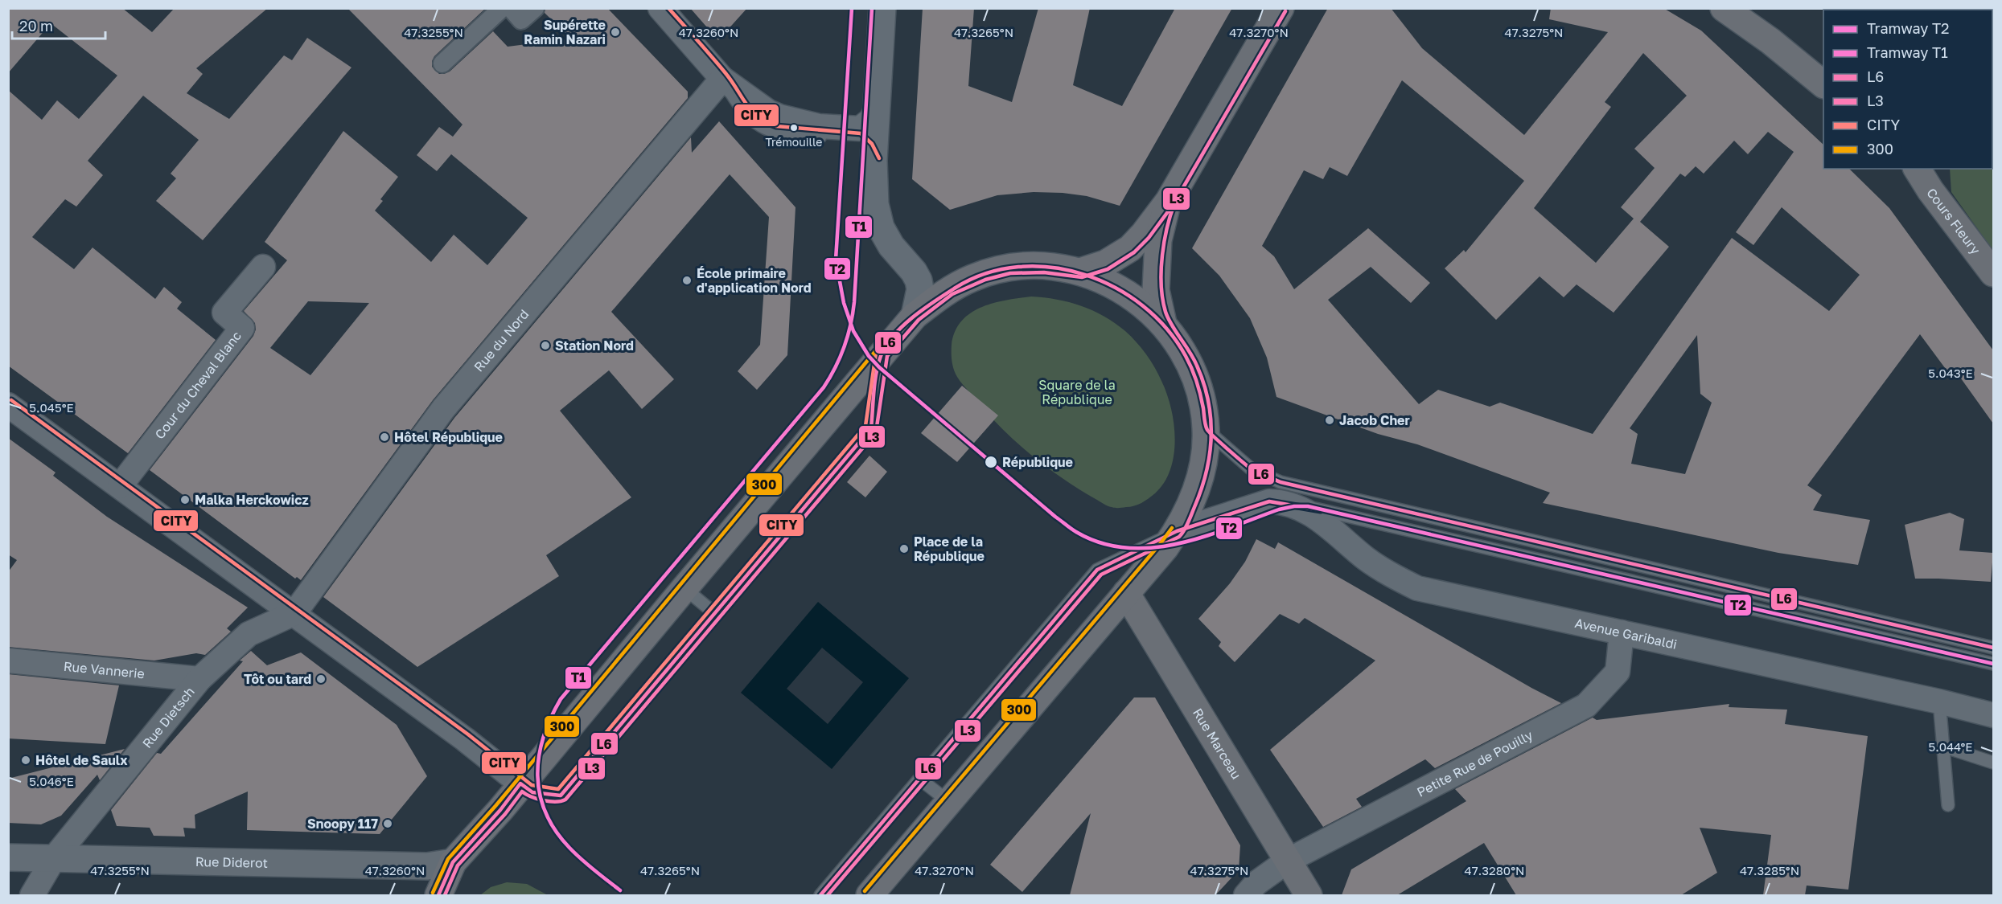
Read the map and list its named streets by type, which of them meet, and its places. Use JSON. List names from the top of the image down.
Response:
{
  "streets": {
    "main road": ["Cours Fleury", "Rue Marceau"],
    "street": [
      "Rue du Nord",
      "Cour du Cheval Blanc",
      "Avenue Garibaldi",
      "Rue Vannerie",
      "Rue Dietsch",
      "Petite Rue de Pouilly",
      "Rue Diderot"
    ]
  },
  "crossings": [
    ["Rue du Nord", "Rue Dietsch"],
    ["Avenue Garibaldi", "Petite Rue de Pouilly"],
    ["Rue Vannerie", "Rue Dietsch"],
    ["Rue Dietsch", "Rue Diderot"],
    ["Rue Marceau", "Petite Rue de Pouilly"]
  ],
  "parks": ["Square de la République"],
  "places": [
    "Supérette Ramin Nazari",
    "Trémouille",
    "École primaire d'application Nord",
    "Station Nord",
    "Jacob Cher",
    "Hôtel République",
    "République",
    "Malka Herckowicz",
    "Place de la République",
    "Tôt ou tard",
    "Hôtel de Saulx",
    "Snoopy 117"
  ],
  "lines": [
    "tram line T2",
    "tram line T1",
    "transit line CITY",
    "transit line L3",
    "transit line L6",
    "transit line 300"
  ],
  "legend": [
    "Tramway T2",
    "Tramway T1",
    "L6",
    "L3",
    "CITY",
    "300"
  ],
  "scale_bar": "20 m",
  "coordinates": [
    "47.3255°N",
    "47.3260°N",
    "47.3265°N",
    "47.3270°N",
    "47.3275°N",
    "5.043°E",
    "5.045°E",
    "5.044°E",
    "5.046°E",
    "47.3280°N",
    "47.3285°N"
  ]
}
